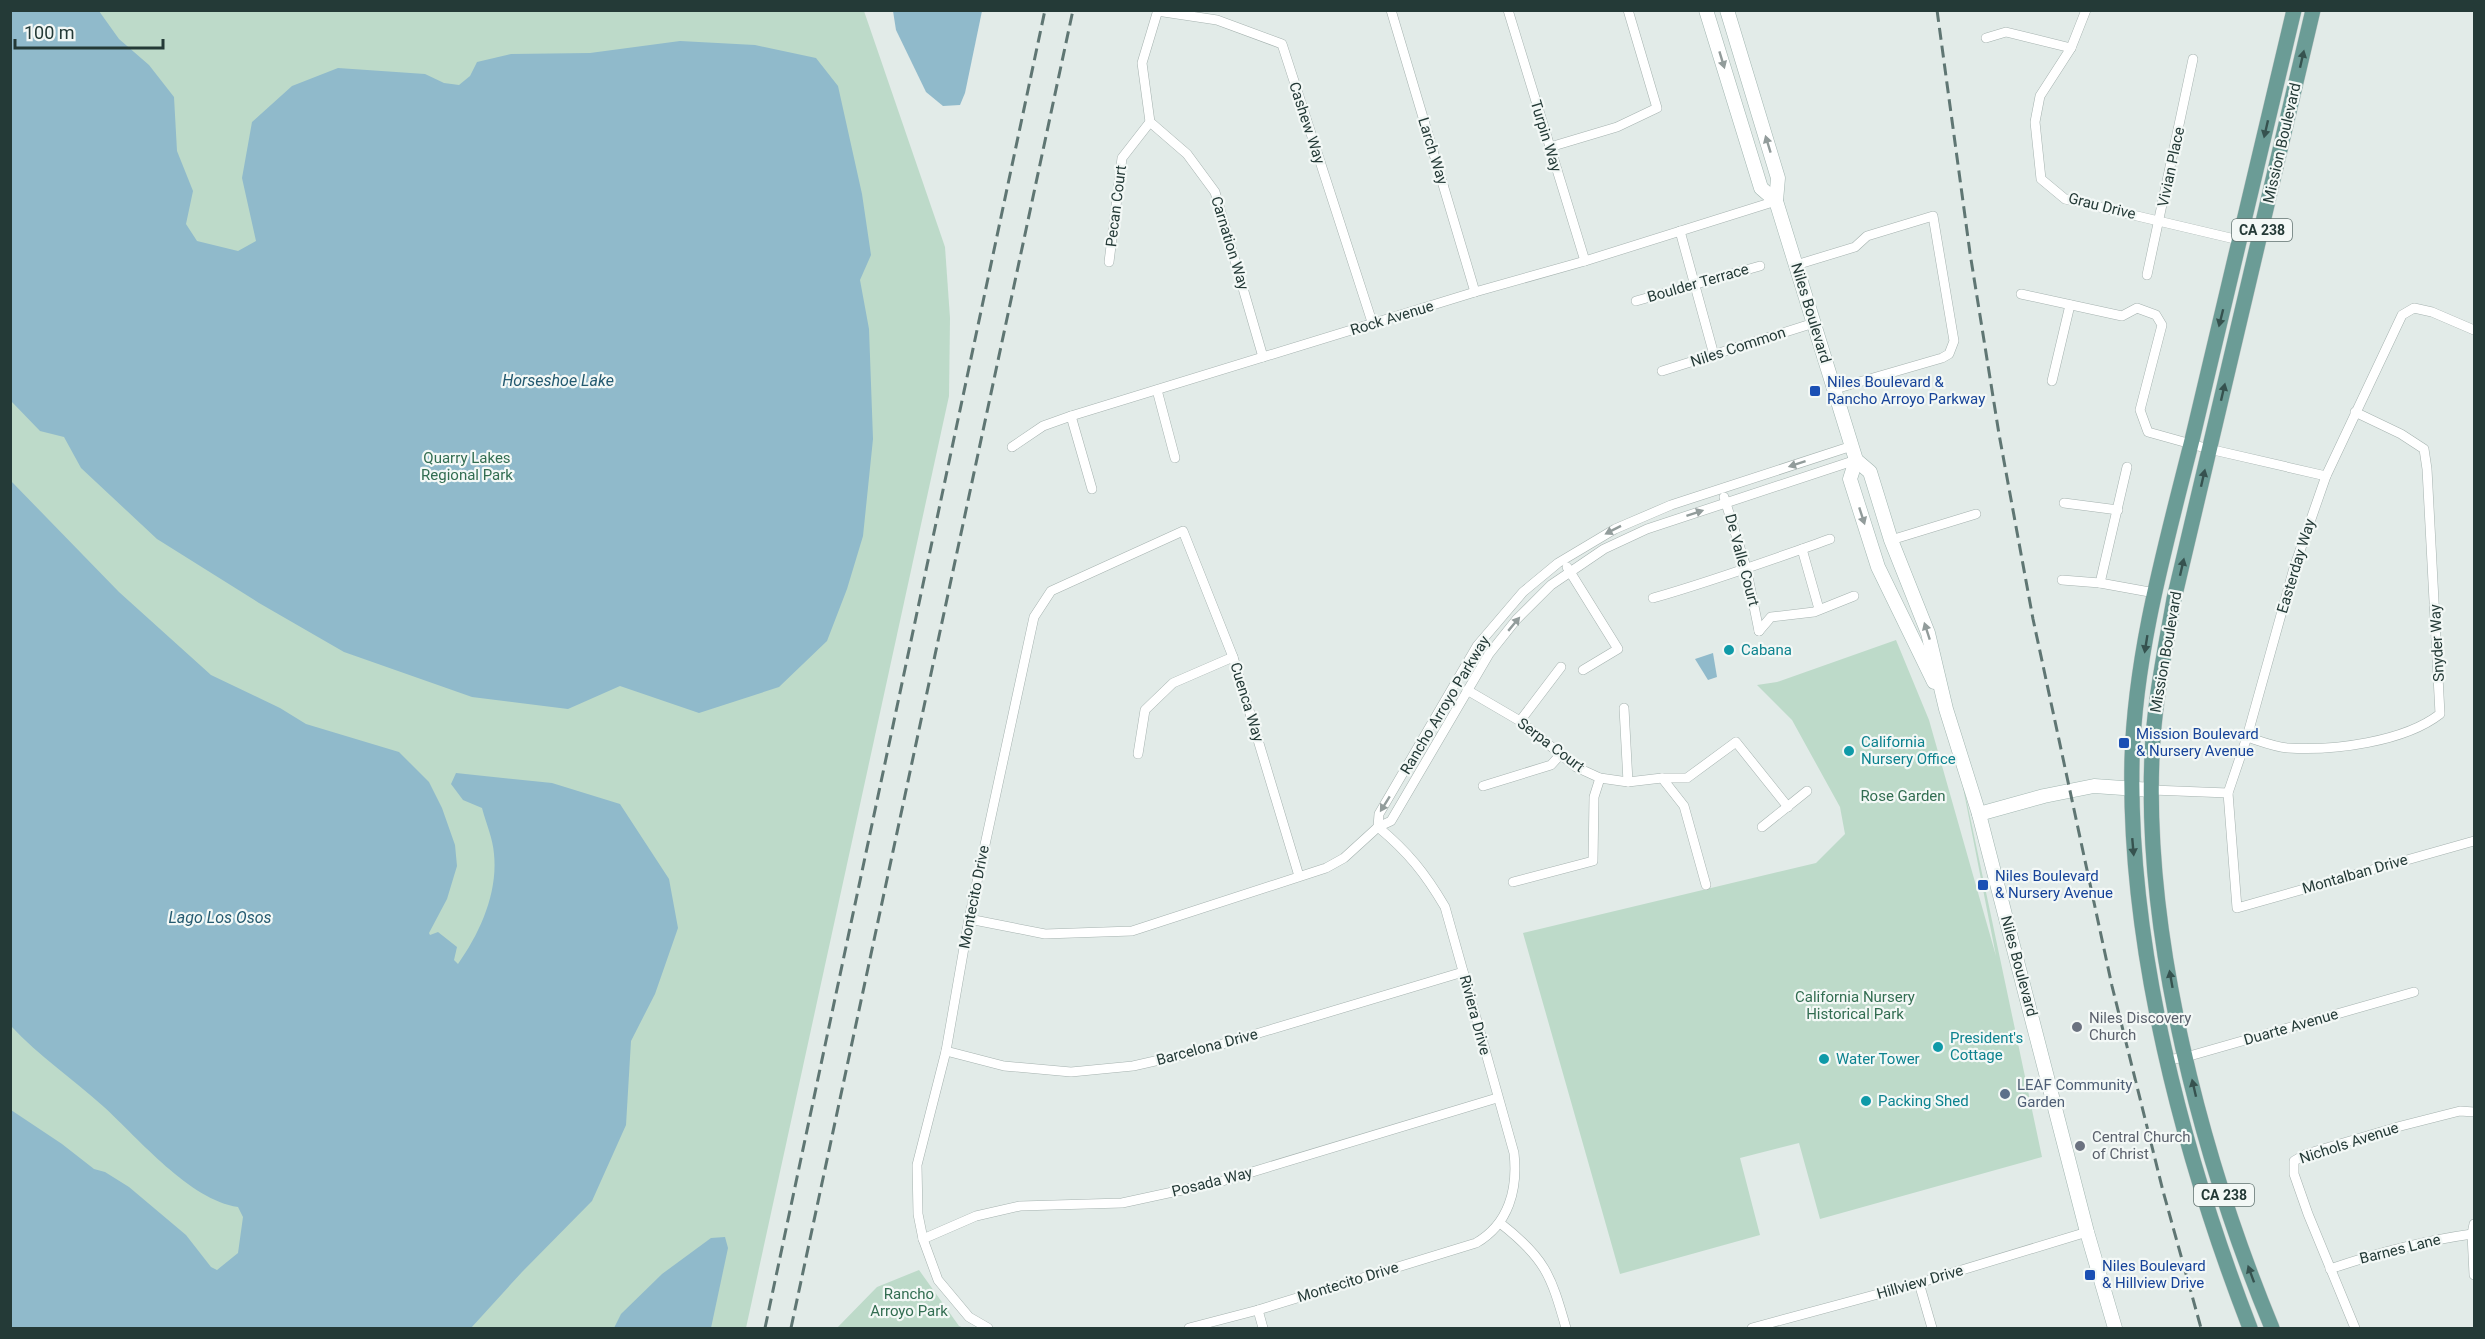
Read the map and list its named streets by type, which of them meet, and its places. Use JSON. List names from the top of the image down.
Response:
{
  "streets": {
    "main road": ["Mission Boulevard", "CA 238", "Niles Boulevard"],
    "street": [
      "Cashew Way",
      "Turpin Way",
      "Larch Way",
      "Vivian Place",
      "Pecan Court",
      "Grau Drive",
      "Carnation Way",
      "Boulder Terrace",
      "Rock Avenue",
      "Niles Common",
      "De Valle Court",
      "Easterday Way",
      "Snyder Way",
      "Cuenca Way",
      "Rancho Arroyo Parkway",
      "Serpa Court",
      "Montalban Drive",
      "Montecito Drive",
      "Riviera Drive",
      "Duarte Avenue",
      "Barcelona Drive",
      "Nichols Avenue",
      "Posada Way",
      "Barnes Lane",
      "Hillview Drive"
    ]
  },
  "crossings": [
    ["Cashew Way", "Rock Avenue"],
    ["Turpin Way", "Rock Avenue"],
    ["Mission Boulevard", "Grau Drive"],
    ["Mission Boulevard", "Duarte Avenue"],
    ["Larch Way", "Rock Avenue"],
    ["Vivian Place", "Grau Drive"],
    ["Pecan Court", "Carnation Way"],
    ["Carnation Way", "Rock Avenue"],
    ["Niles Boulevard", "Rock Avenue"],
    ["Niles Boulevard", "Niles Common"],
    ["Niles Boulevard", "Rancho Arroyo Parkway"],
    ["Niles Boulevard", "Hillview Drive"],
    ["De Valle Court", "Rancho Arroyo Parkway"],
    ["Easterday Way", "Snyder Way"],
    ["Easterday Way", "Montalban Drive"],
    ["Cuenca Way", "Rancho Arroyo Parkway"],
    ["Cuenca Way", "Montecito Drive"],
    ["Rancho Arroyo Parkway", "Serpa Court"],
    ["Rancho Arroyo Parkway", "Montecito Drive"],
    ["Rancho Arroyo Parkway", "Riviera Drive"],
    ["Montecito Drive", "Riviera Drive"],
    ["Montecito Drive", "Barcelona Drive"],
    ["Montecito Drive", "Posada Way"],
    ["Riviera Drive", "Barcelona Drive"],
    ["Riviera Drive", "Posada Way"],
    ["Nichols Avenue", "Barnes Lane"]
  ],
  "water": ["Horseshoe Lake", "Lago Los Osos"],
  "parks": [
    "Quarry Lakes Regional Park",
    "Rose Garden",
    "California Nursery Historical Park",
    "Rancho Arroyo Park"
  ],
  "places": {
    "transit": [
      "Niles Boulevard & Rancho Arroyo Parkway",
      "Mission Boulevard & Nursery Avenue",
      "Niles Boulevard & Nursery Avenue",
      "Niles Boulevard & Hillview Drive"
    ],
    "other": [
      "Cabana",
      "California Nursery Office",
      "Niles Discovery Church",
      "President's Cottage",
      "Water Tower",
      "LEAF Community Garden",
      "Packing Shed",
      "Central Church of Christ"
    ]
  },
  "scale_bar": "100 m"
}
